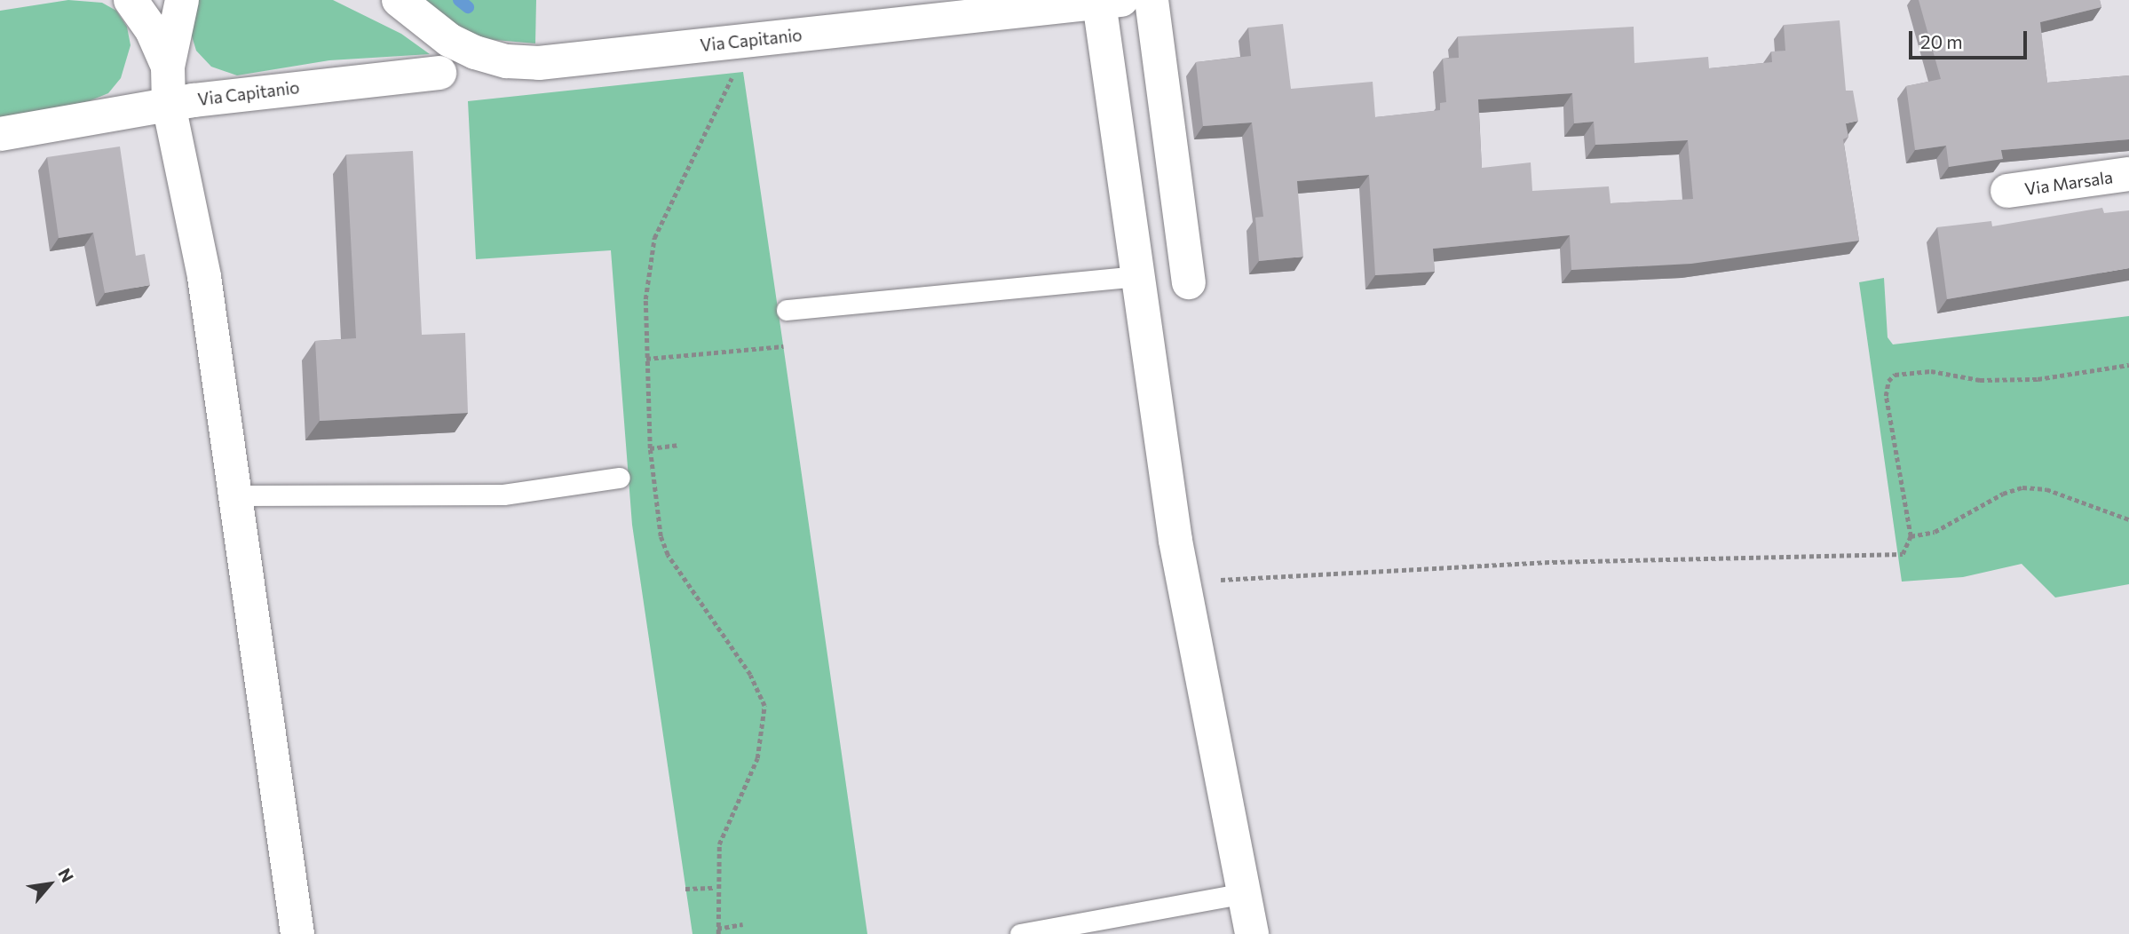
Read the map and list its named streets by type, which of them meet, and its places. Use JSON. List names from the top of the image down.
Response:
{
  "streets": {
    "street": ["Via Capitanio", "Via Marsala"]
  },
  "scale_bar": "20 m",
  "north": "top right"
}
